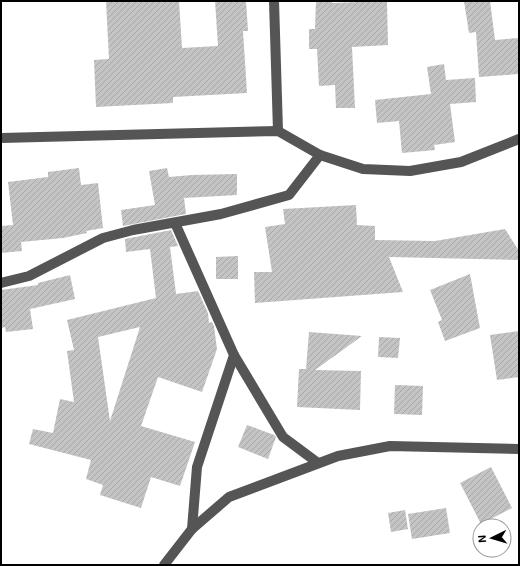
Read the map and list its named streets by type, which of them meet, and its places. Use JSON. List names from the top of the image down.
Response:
{
  "north": "left"
}
